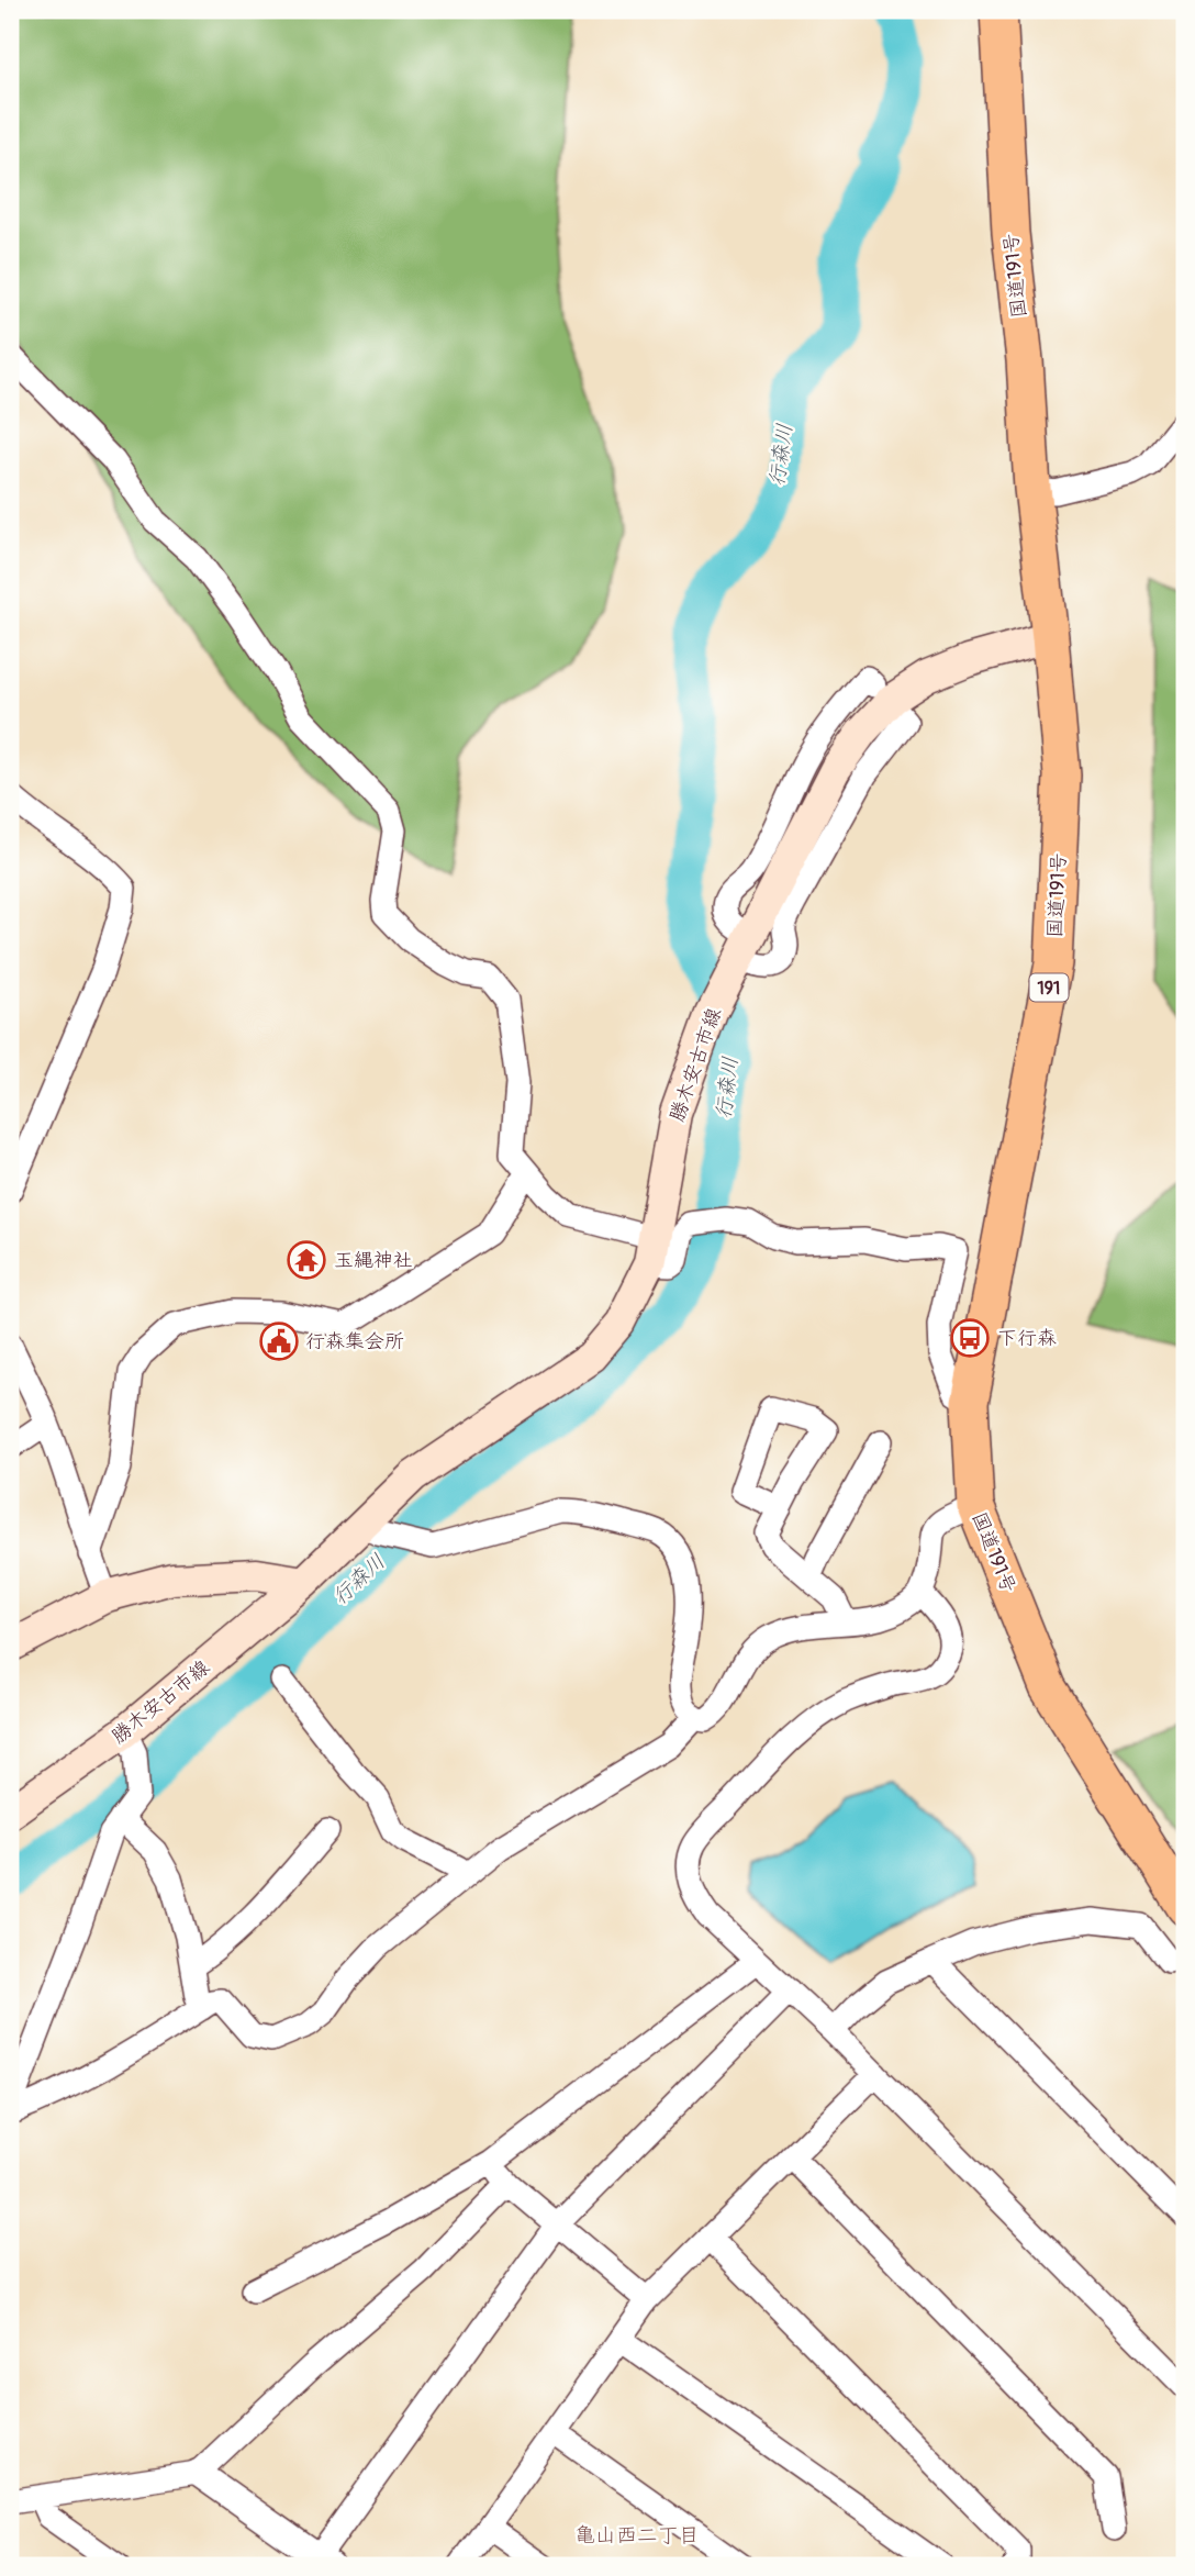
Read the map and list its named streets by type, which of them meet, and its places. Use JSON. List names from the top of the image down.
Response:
{
  "streets": {
    "highway": ["国道191号", "191"],
    "main road": ["勝木安古市線"]
  },
  "crossings": [
    ["国道191号", "勝木安古市線"]
  ],
  "districts": ["亀山西二丁目"],
  "water": ["行森川"],
  "places": {
    "temple": ["玉縄神社"],
    "bus stop": ["下行森"],
    "public building": ["行森集会所"]
  }
}
